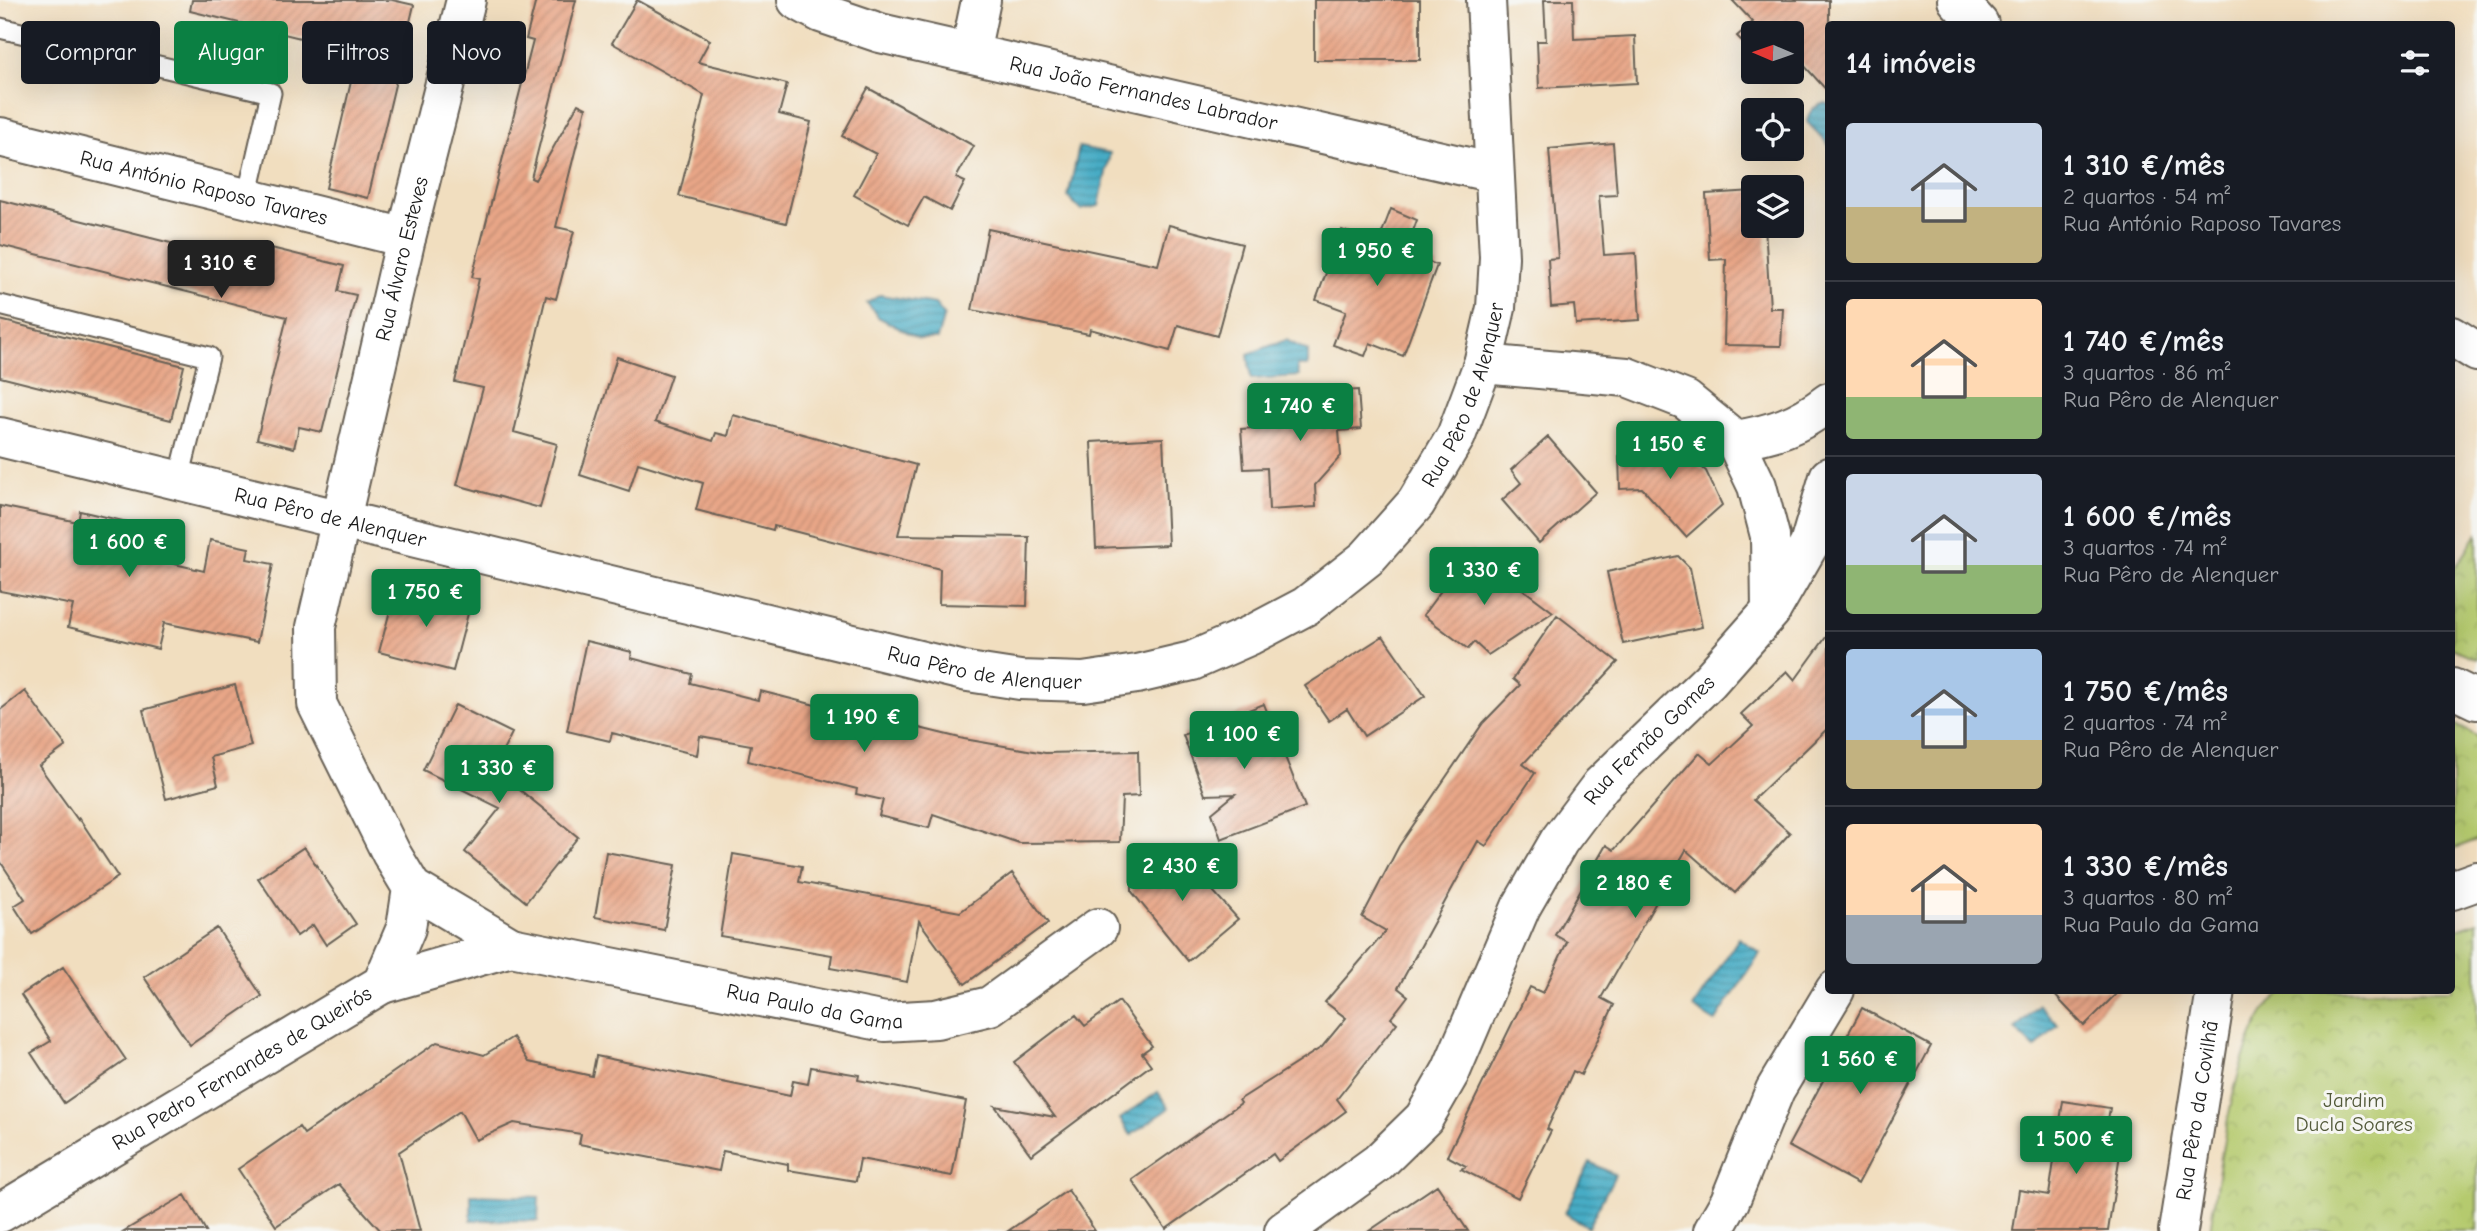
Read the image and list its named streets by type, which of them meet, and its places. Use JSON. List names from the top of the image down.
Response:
{
  "streets": {
    "street": [
      "Rua João Fernandes Labrador",
      "Rua António Raposo Tavares",
      "Rua Álvaro Esteves",
      "Rua Pêro de Alenquer",
      "Rua Fernão Gomes",
      "Rua Paulo da Gama",
      "Rua Pedro Fernandes de Queirós",
      "Rua Pêro da Covilhã"
    ]
  },
  "crossings": [
    ["Rua João Fernandes Labrador", "Rua Pêro de Alenquer"],
    ["Rua António Raposo Tavares", "Rua Álvaro Esteves"],
    ["Rua Álvaro Esteves", "Rua Pêro de Alenquer"],
    ["Rua Paulo da Gama", "Rua Pedro Fernandes de Queirós"]
  ],
  "parks": ["Jardim Ducla Soares"],
  "north": "left",
  "page": {
    "chip": [
      "Comprar",
      "Alugar",
      "Filtros",
      "Novo"
    ],
    "heading": "14 imóveis",
    "list": [
      {
        "name": "1 310 €/mês",
        "note": "2 quartos · 54 m² · Rua António Raposo Tavares"
      },
      {
        "name": "1 740 €/mês",
        "note": "3 quartos · 86 m² · Rua Pêro de Alenquer"
      },
      {
        "name": "1 600 €/mês",
        "note": "3 quartos · 74 m² · Rua Pêro de Alenquer"
      },
      {
        "name": "1 750 €/mês",
        "note": "2 quartos · 74 m² · Rua Pêro de Alenquer"
      },
      {
        "name": "1 330 €/mês",
        "note": "3 quartos · 80 m² · Rua Paulo da Gama"
      }
    ],
    "price": [
      "1 950 €",
      "1 310 €",
      "1 740 €",
      "1 150 €",
      "1 600 €",
      "1 330 €",
      "1 750 €",
      "1 190 €",
      "1 100 €",
      "1 330 €",
      "2 430 €",
      "2 180 €",
      "1 560 €",
      "1 500 €"
    ]
  }
}
